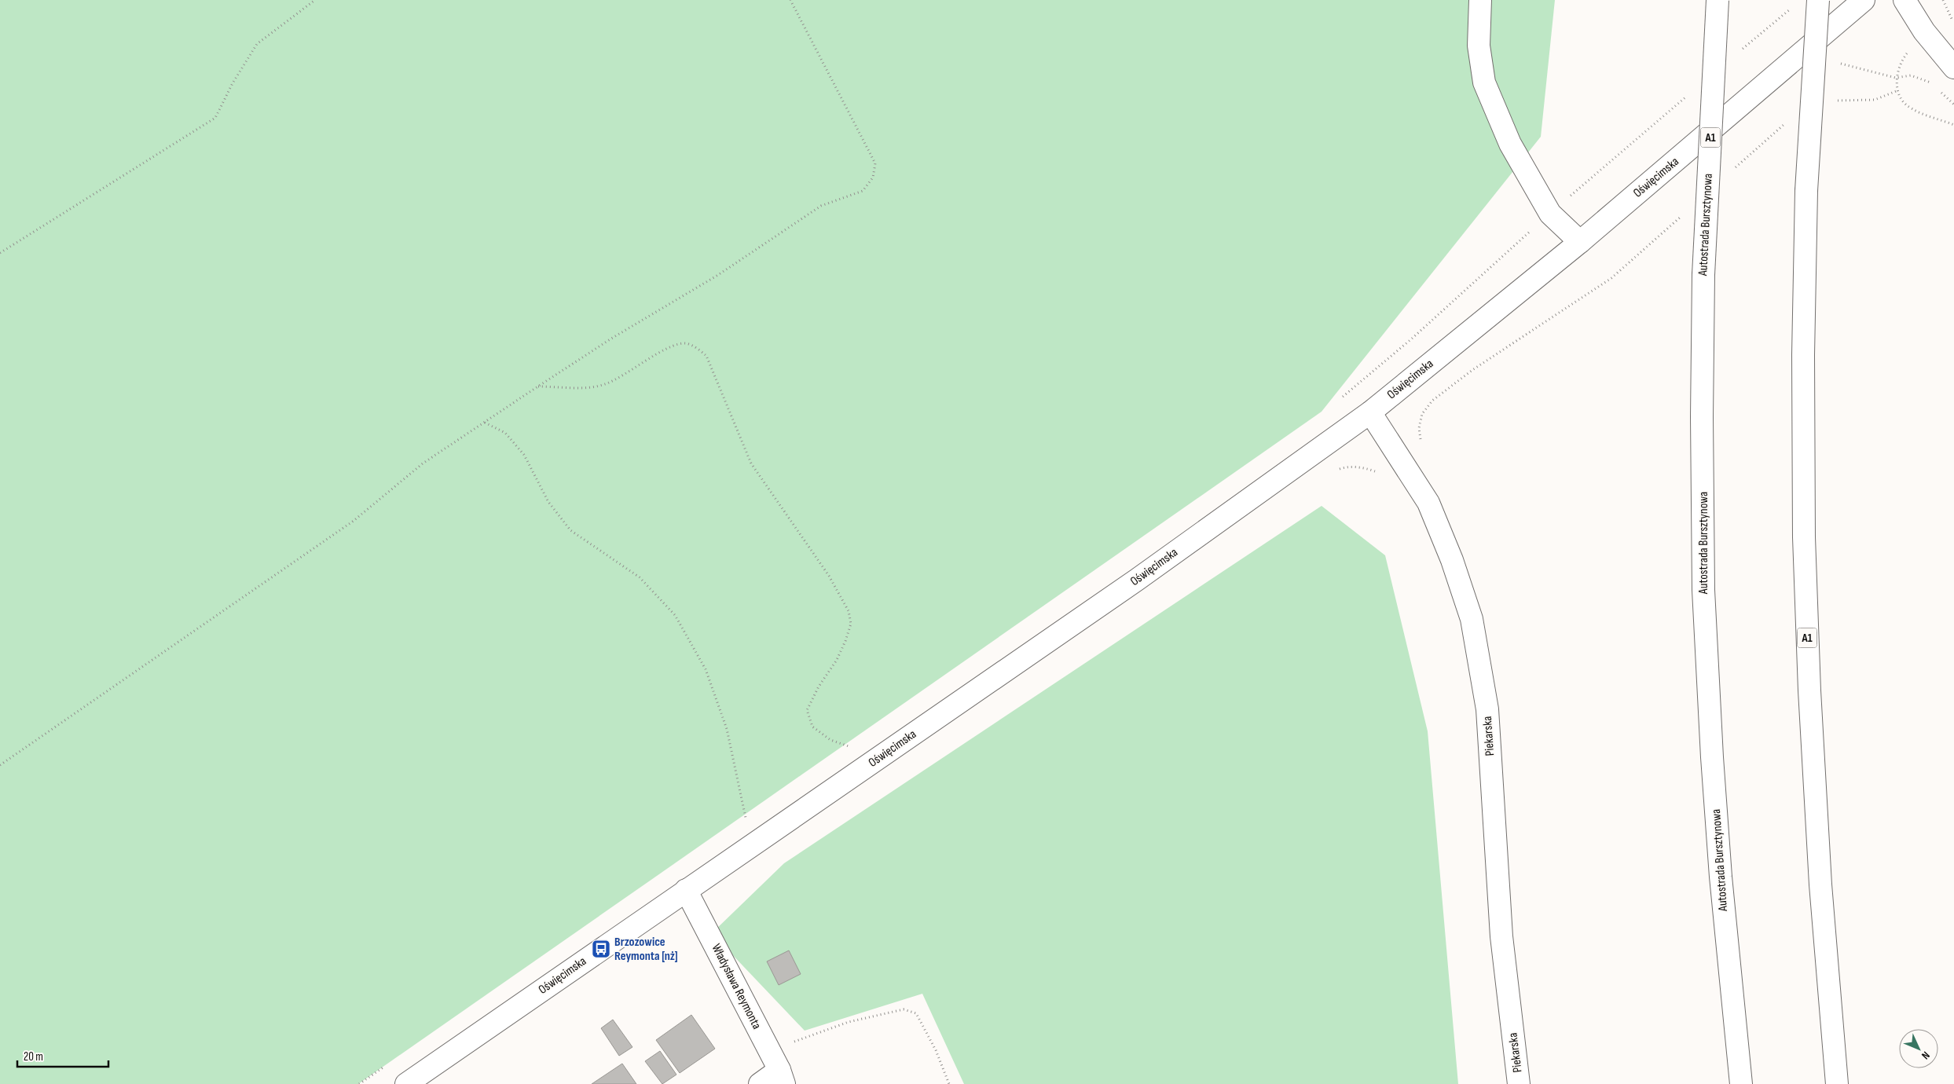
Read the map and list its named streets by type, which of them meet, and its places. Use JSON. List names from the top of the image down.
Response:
{
  "streets": {
    "main road": [
      "A1",
      "Oświęcimska",
      "Autostrada Bursztynowa",
      "Piekarska",
      "Władysława Reymonta"
    ]
  },
  "crossings": [
    ["Oświęcimska", "Piekarska"],
    ["Oświęcimska", "Władysława Reymonta"]
  ],
  "places": {
    "bus stop": ["Brzozowice Reymonta [nż]"]
  },
  "scale_bar": "20 m",
  "north": "bottom right"
}
